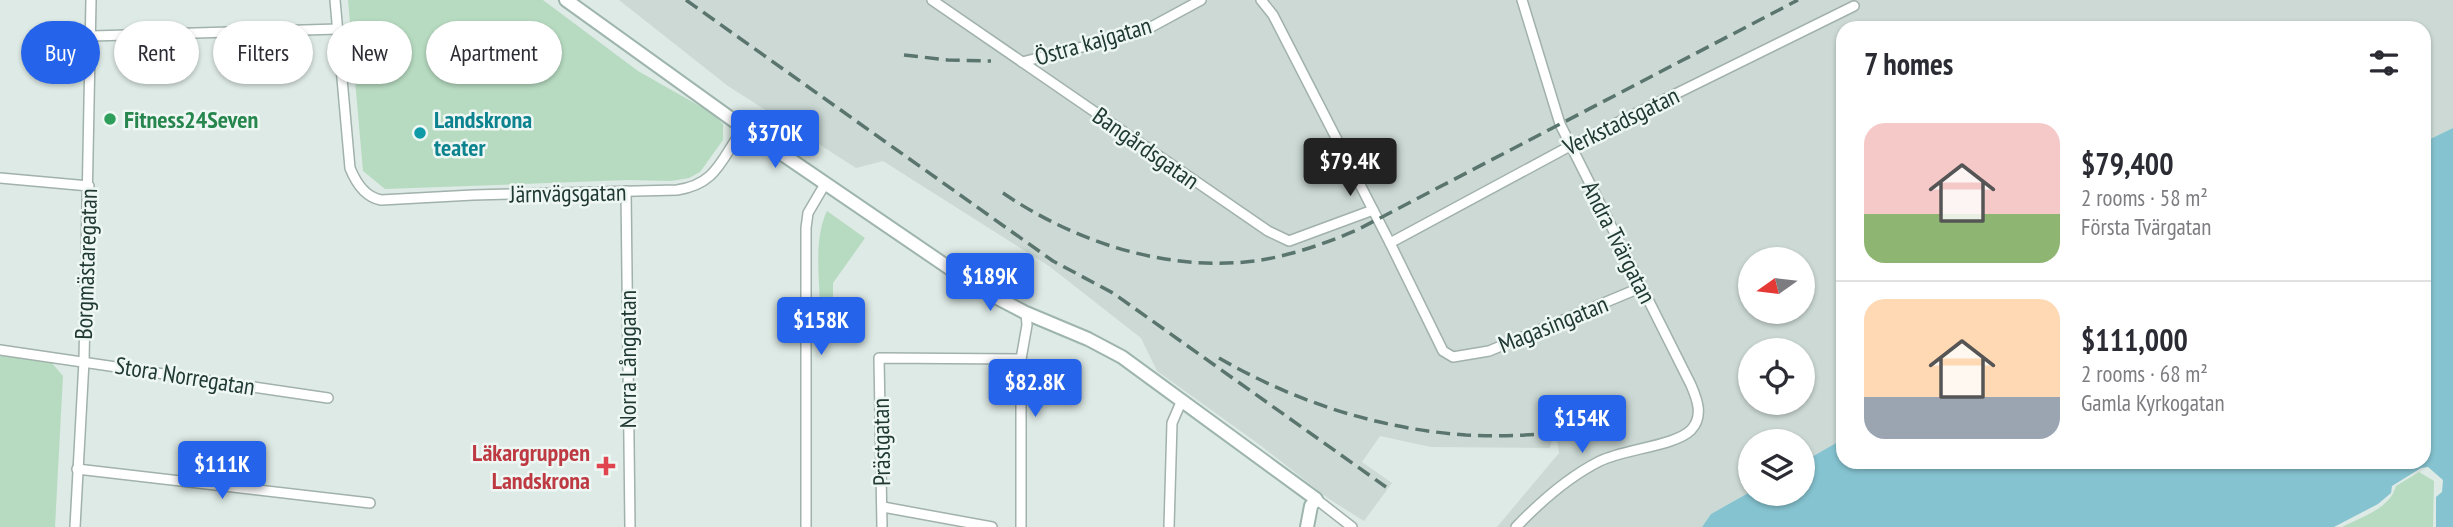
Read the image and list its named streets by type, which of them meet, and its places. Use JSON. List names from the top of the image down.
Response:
{
  "streets": {
    "street": [
      "Östra kajgatan",
      "Verkstadsgatan",
      "Bangårdsgatan",
      "Järnvägsgatan",
      "Andra Tvärgatan",
      "Borgmästaregatan",
      "Magasingatan",
      "Norra Långgatan",
      "Stora Norregatan",
      "Prästgatan"
    ]
  },
  "crossings": [
    ["Östra kajgatan", "Bangårdsgatan"],
    ["Verkstadsgatan", "Andra Tvärgatan"],
    ["Verkstadsgatan", "Magasingatan"],
    ["Järnvägsgatan", "Norra Långgatan"],
    ["Andra Tvärgatan", "Magasingatan"],
    ["Borgmästaregatan", "Stora Norregatan"]
  ],
  "places": {
    "other": ["Fitness24Seven", "Landskrona teater"],
    "health": ["Läkargruppen Landskrona"]
  },
  "north": "left",
  "page": {
    "chip": [
      "Buy",
      "Rent",
      "Filters",
      "New",
      "Apartment"
    ],
    "heading": "7 homes",
    "list": [
      {
        "name": "$79,400",
        "note": "2 rooms · 58 m² · Första Tvärgatan"
      },
      {
        "name": "$111,000",
        "note": "2 rooms · 68 m² · Gamla Kyrkogatan"
      }
    ],
    "price": [
      "$370K",
      "$79.4K",
      "$189K",
      "$158K",
      "$82.8K",
      "$154K",
      "$111K"
    ]
  }
}
